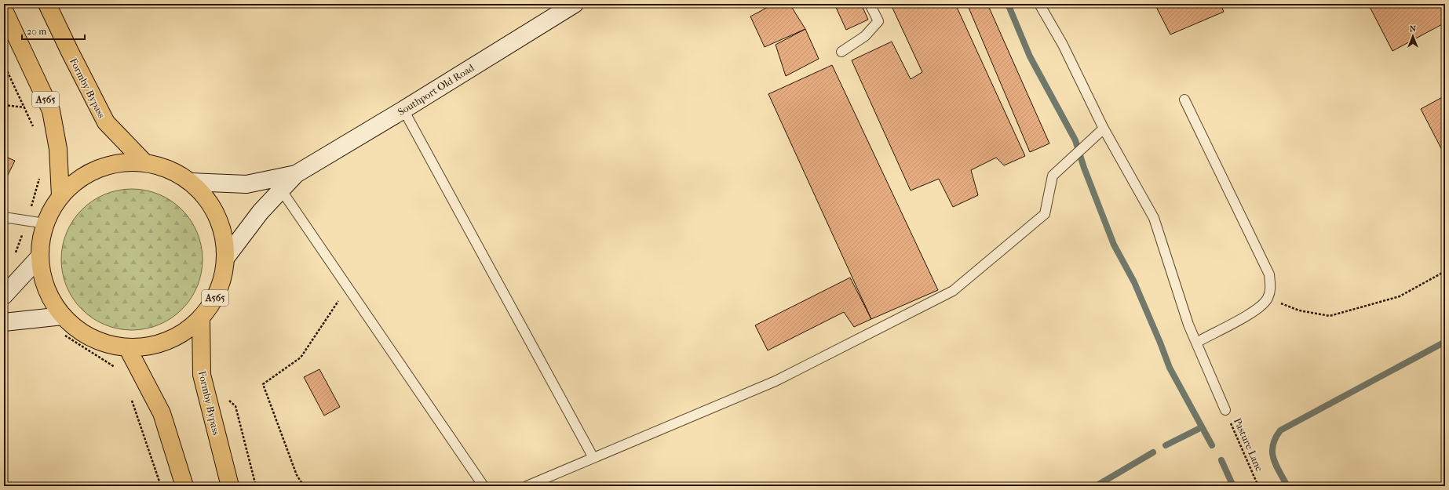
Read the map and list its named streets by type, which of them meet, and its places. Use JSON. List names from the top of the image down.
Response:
{
  "streets": {
    "highway": ["Formby Bypass", "A565"],
    "street": ["Southport Old Road"],
    "path": ["Pasture Lane"]
  },
  "crossings": [
    ["Formby Bypass", "A565"]
  ],
  "scale_bar": "20 m",
  "north": "top"
}
